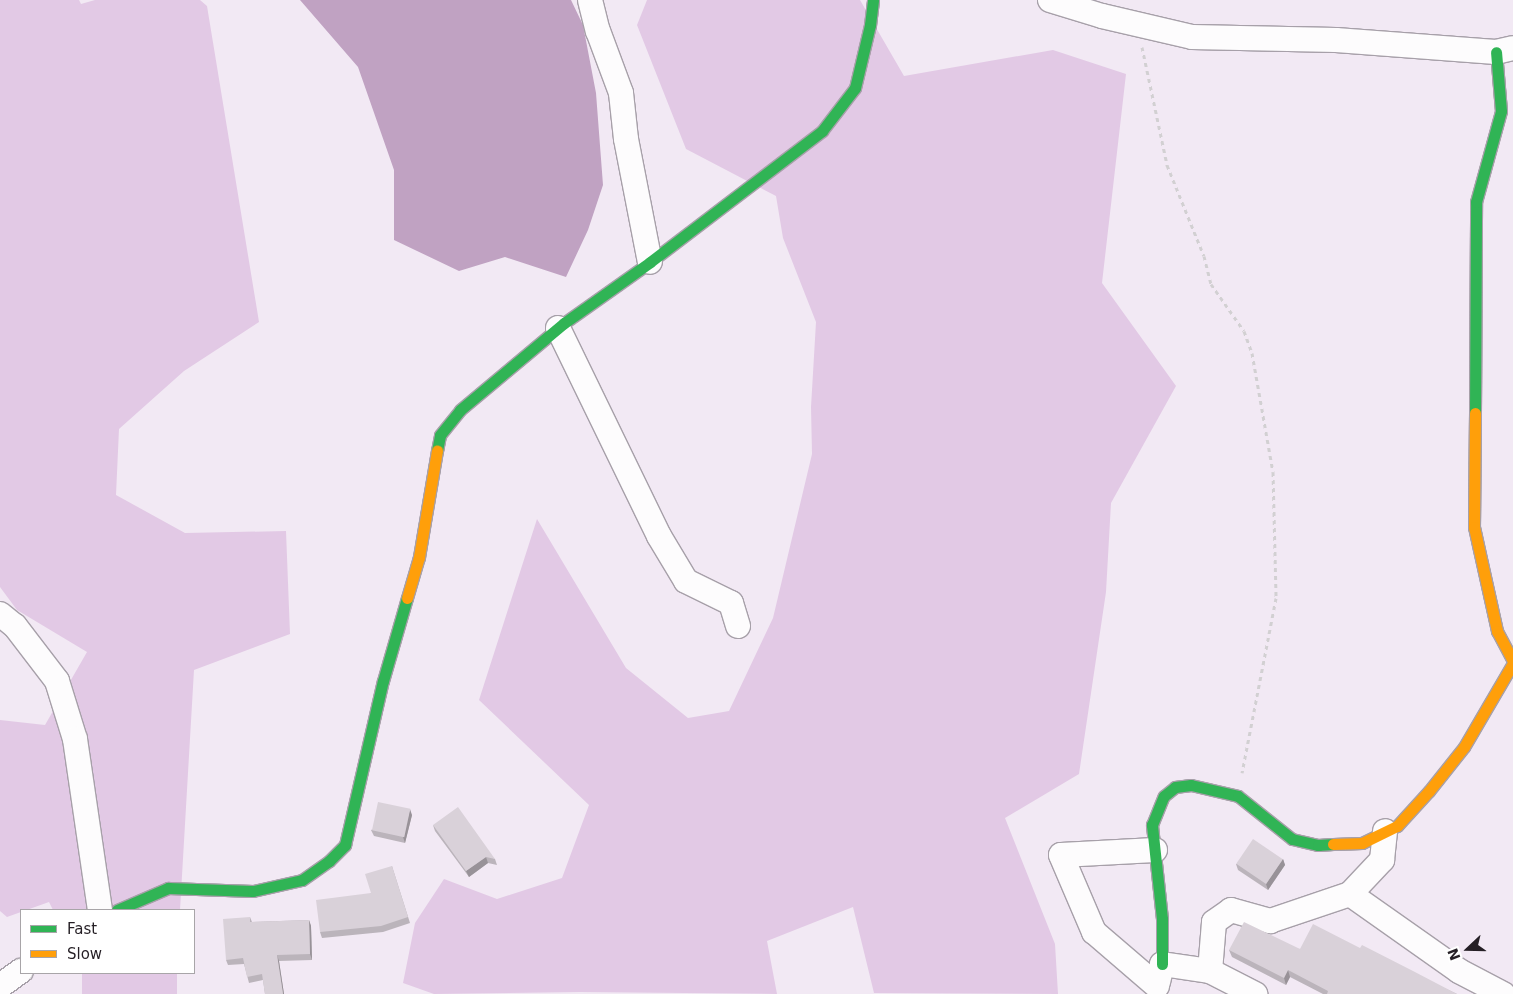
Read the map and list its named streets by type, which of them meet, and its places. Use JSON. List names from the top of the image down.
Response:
{
  "legend": ["Fast", "Slow"],
  "north": "left"
}
